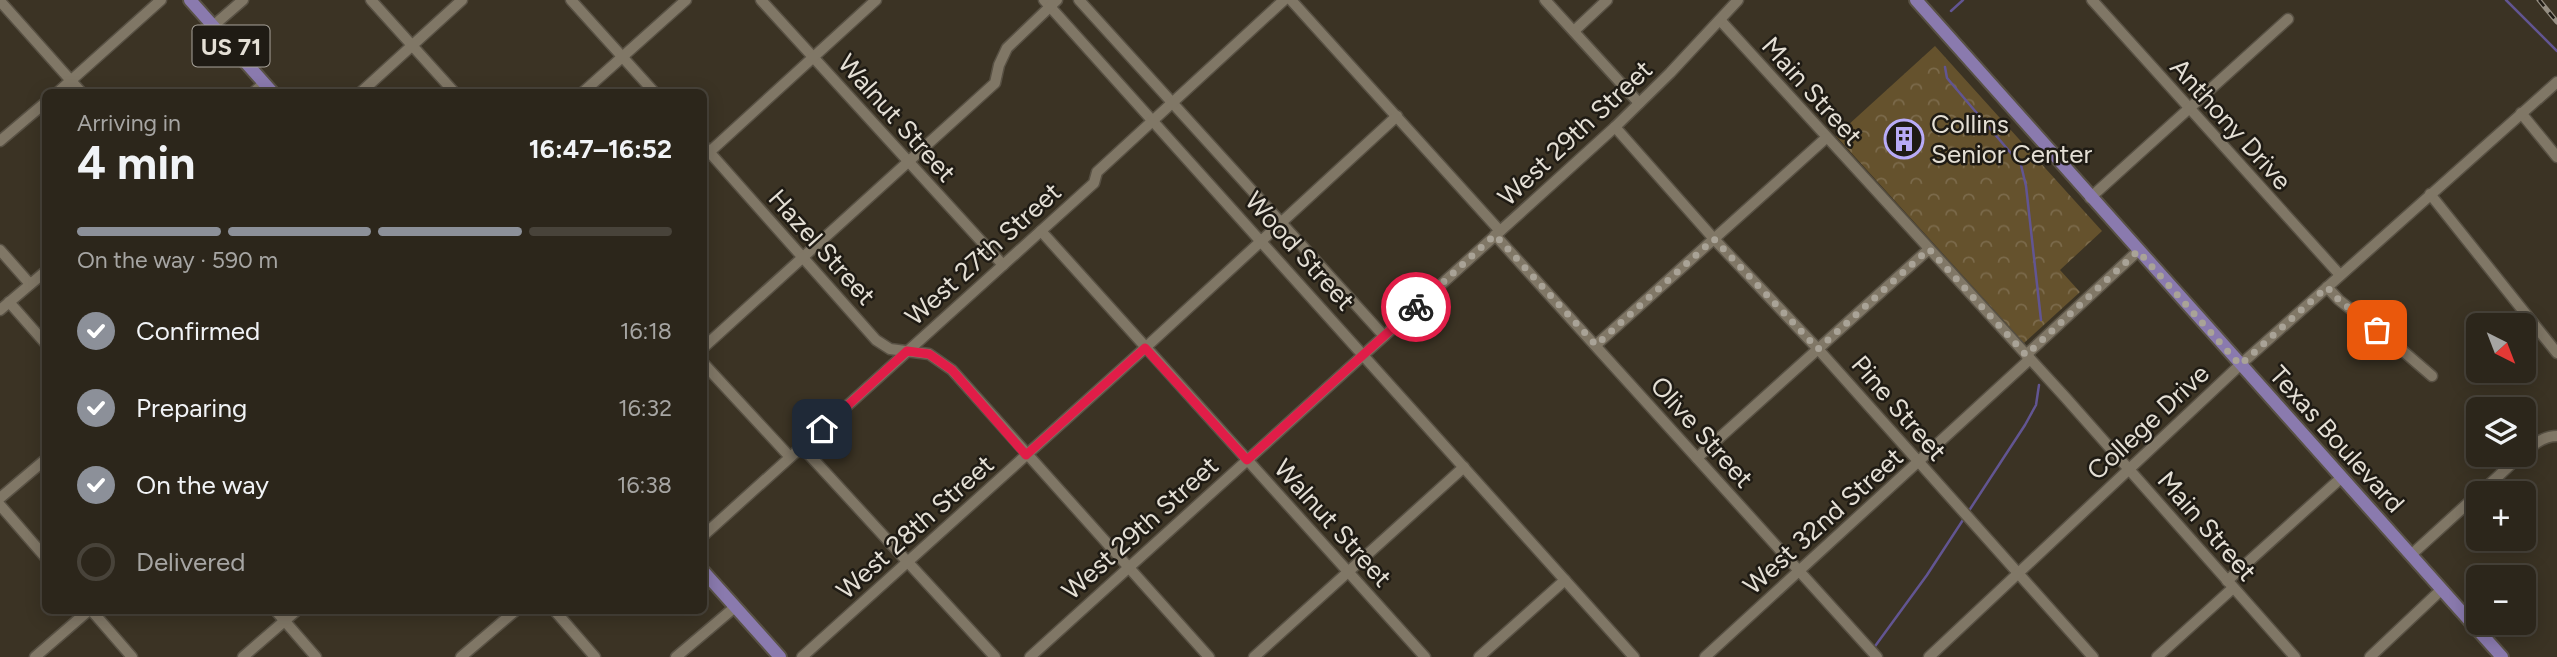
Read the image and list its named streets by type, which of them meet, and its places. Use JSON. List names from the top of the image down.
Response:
{
  "streets": {
    "main road": ["US 71", "Texas Boulevard"],
    "street": [
      "Main Street",
      "Walnut Street",
      "Anthony Drive",
      "West 29th Street",
      "Hazel Street",
      "Wood Street",
      "West 27th Street",
      "Pine Street",
      "College Drive",
      "Olive Street",
      "West 32nd Street",
      "West 28th Street"
    ]
  },
  "crossings": [
    ["Main Street", "West 29th Street"],
    ["Main Street", "College Drive"],
    ["Main Street", "West 32nd Street"],
    ["Walnut Street", "West 29th Street"],
    ["Walnut Street", "West 27th Street"],
    ["Walnut Street", "West 28th Street"],
    ["Anthony Drive", "College Drive"],
    ["West 29th Street", "Hazel Street"],
    ["West 29th Street", "Wood Street"],
    ["West 29th Street", "Pine Street"],
    ["West 29th Street", "Olive Street"],
    ["Hazel Street", "West 27th Street"],
    ["Hazel Street", "West 28th Street"],
    ["Wood Street", "West 27th Street"],
    ["Wood Street", "West 28th Street"],
    ["Pine Street", "College Drive"],
    ["Pine Street", "West 32nd Street"],
    ["College Drive", "Texas Boulevard"],
    ["Olive Street", "West 32nd Street"],
    ["Olive Street", "West 28th Street"],
    ["Texas Boulevard", "West 32nd Street"]
  ],
  "places": {
    "building": ["Collins Senior Center"]
  },
  "north": "bottom right",
  "page": {
    "heading": ["4 min", "Arriving in", "16:47–16:52"],
    "bar": "On the way · 590 m",
    "list": [
      ["Confirmed", "16:18"],
      ["Preparing", "16:32"],
      ["On the way", "16:38"],
      "Delivered"
    ],
    "map_buttons": ["+", "−"]
  }
}
